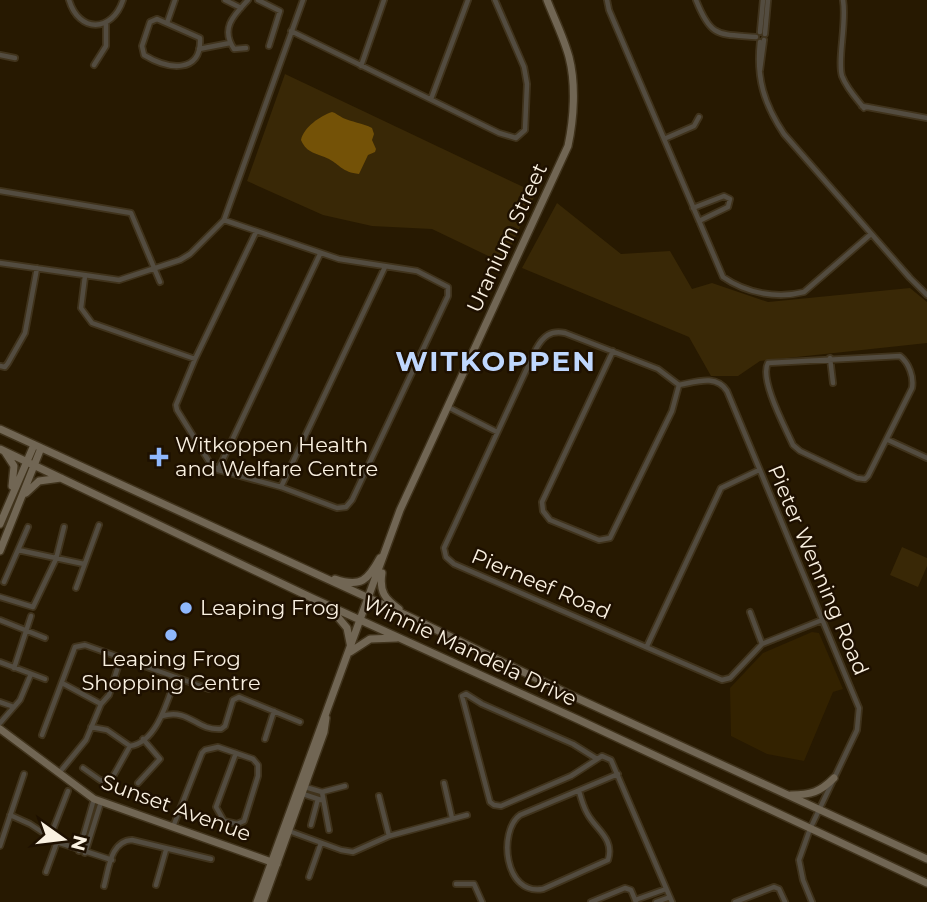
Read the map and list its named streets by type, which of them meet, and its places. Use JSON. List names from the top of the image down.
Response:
{
  "streets": {
    "main road": ["Uranium Street", "Winnie Mandela Drive", "Sunset Avenue"],
    "street": ["Pieter Wenning Road", "Pierneef Road"]
  },
  "crossings": [
    ["Uranium Street", "Winnie Mandela Drive"],
    ["Pieter Wenning Road", "Pierneef Road"],
    ["Pieter Wenning Road", "Winnie Mandela Drive"]
  ],
  "districts": ["WITKOPPEN"],
  "places": {
    "health": ["Witkoppen Health and Welfare Centre"],
    "other": ["Leaping Frog", "Leaping Frog Shopping Centre"]
  },
  "north": "right"
}
